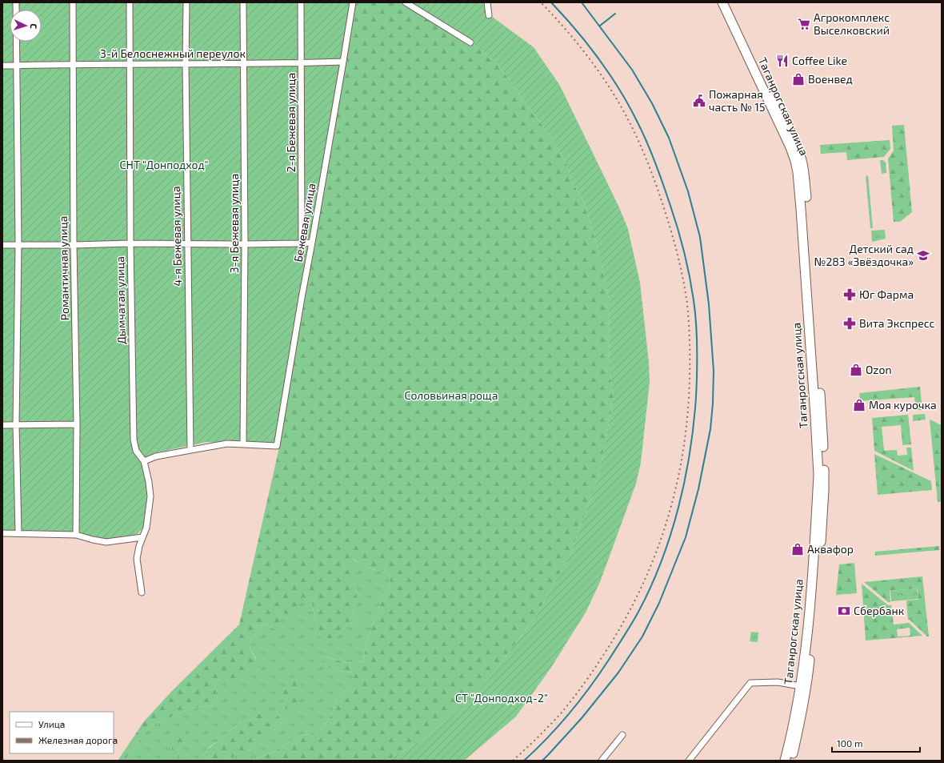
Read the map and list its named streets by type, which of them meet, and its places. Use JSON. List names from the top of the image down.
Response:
{
  "streets": {
    "main road": ["Таганрогская улица"],
    "street": [
      "3-й Белоснежный переулок",
      "2-я Бежевая улица",
      "Бежевая улица",
      "3-я Бежевая улица",
      "4-я Бежевая улица",
      "Романтичная улица",
      "Дымчатая улица"
    ]
  },
  "crossings": [
    ["3-й Белоснежный переулок", "2-я Бежевая улица"],
    ["3-й Белоснежный переулок", "Бежевая улица"],
    ["3-й Белоснежный переулок", "3-я Бежевая улица"],
    ["3-й Белоснежный переулок", "4-я Бежевая улица"],
    ["3-й Белоснежный переулок", "Романтичная улица"],
    ["3-й Белоснежный переулок", "Дымчатая улица"],
    ["Бежевая улица", "3-я Бежевая улица"]
  ],
  "parks": ["СНТ \"Донподход\"", "Соловьиная роща", "СТ \"Донподход-2\""],
  "places": {
    "supermarket": ["Агрокомплекс Выселковский"],
    "restaurant": ["Coffee Like"],
    "shop": [
      "Военвед",
      "Ozon",
      "Моя курочка",
      "Аквафор"
    ],
    "public building": ["Пожарная часть № 15"],
    "school or university": ["Детский сад №283 «Звёздочка»"],
    "pharmacy": ["Юг Фарма", "Вита Экспресс"],
    "bank": ["Сбербанк"]
  },
  "legend": ["Улица", "Железная дорога"],
  "scale_bar": "100 m",
  "north": "right"
}
